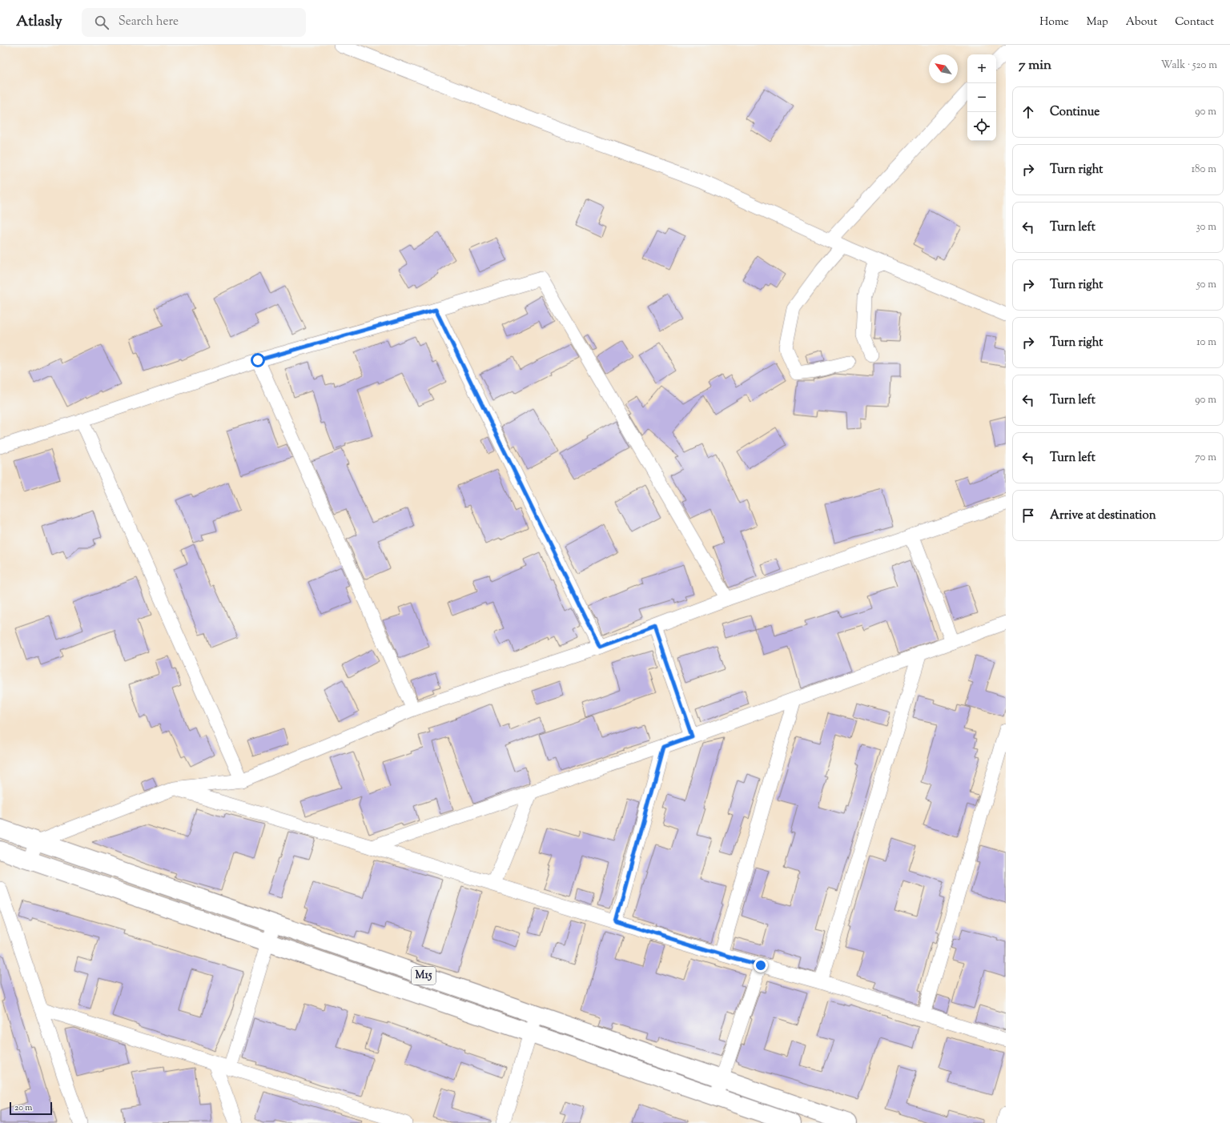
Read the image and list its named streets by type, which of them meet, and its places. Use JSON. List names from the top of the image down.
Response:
{
  "streets": {
    "highway": ["M15"]
  },
  "scale_bar": "20 m",
  "north": "top left",
  "page": {
    "header": "Atlasly",
    "search": "Search here",
    "nav": [
      "Home",
      "Map",
      "About",
      "Contact"
    ],
    "heading": ["7 min", "Walk · 520 m"],
    "map_buttons": ["+", "−"],
    "list": [
      ["Continue", "90 m"],
      ["Turn right", "180 m"],
      ["Turn left", "30 m"],
      ["Turn right", "50 m"],
      ["Turn right", "10 m"],
      ["Turn left", "90 m"],
      ["Turn left", "70 m"],
      "Arrive at destination"
    ],
    "scale": "20 m"
  }
}
